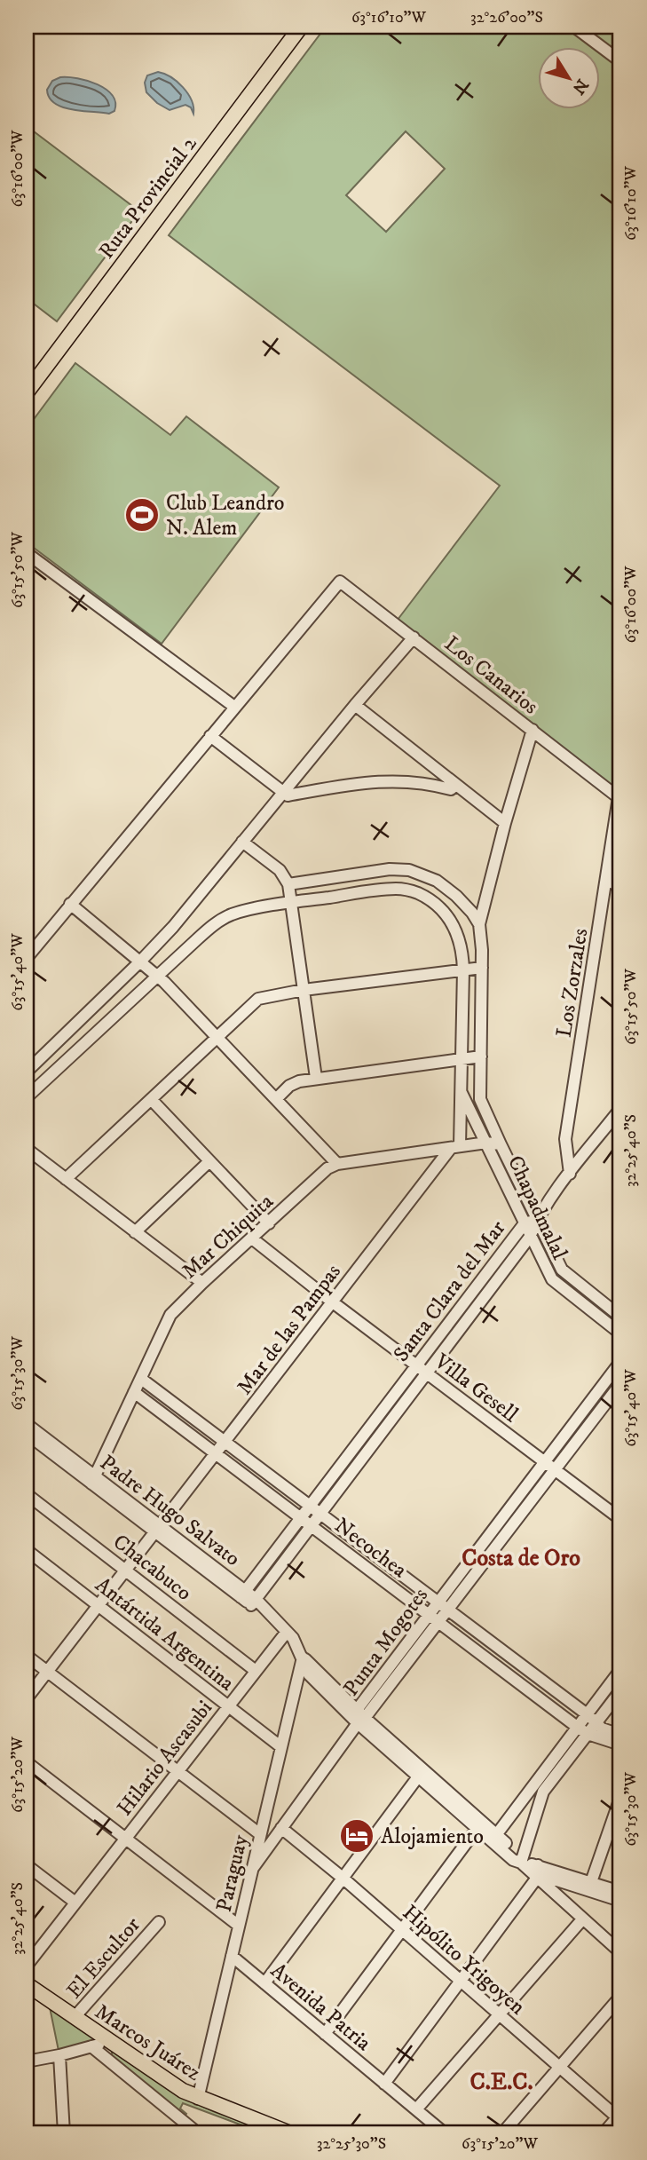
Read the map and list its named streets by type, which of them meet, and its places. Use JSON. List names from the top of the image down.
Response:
{
  "streets": {
    "main road": ["Ruta Provincial 2", "Marcos Juárez"],
    "street": [
      "Los Canarios",
      "Los Zorzales",
      "Chapadmalal",
      "Mar Chiquita",
      "Santa Clara del Mar",
      "Mar de las Pampas",
      "Villa Gesell",
      "Padre Hugo Salvato",
      "Necochea",
      "Chacabuco",
      "Antártida Argentina",
      "Punta Mogotes",
      "Hilario Ascasubi",
      "Paraguay",
      "El Escultor",
      "Hipólito Yrigoyen",
      "Avenida Patria"
    ]
  },
  "crossings": [
    ["Los Canarios", "Los Zorzales"],
    ["Chapadmalal", "Mar Chiquita"],
    ["Chapadmalal", "Santa Clara del Mar"],
    ["Mar Chiquita", "Mar de las Pampas"],
    ["Mar Chiquita", "Villa Gesell"],
    ["Mar Chiquita", "Padre Hugo Salvato"],
    ["Mar Chiquita", "Necochea"],
    ["Santa Clara del Mar", "Villa Gesell"],
    ["Santa Clara del Mar", "Padre Hugo Salvato"],
    ["Santa Clara del Mar", "Necochea"],
    ["Mar de las Pampas", "Villa Gesell"],
    ["Mar de las Pampas", "Padre Hugo Salvato"],
    ["Mar de las Pampas", "Necochea"],
    ["Mar de las Pampas", "Chacabuco"],
    ["Mar de las Pampas", "Antártida Argentina"],
    ["Villa Gesell", "Punta Mogotes"],
    ["Padre Hugo Salvato", "Punta Mogotes"],
    ["Padre Hugo Salvato", "Hilario Ascasubi"],
    ["Padre Hugo Salvato", "Paraguay"],
    ["Necochea", "Punta Mogotes"],
    ["Chacabuco", "Hilario Ascasubi"],
    ["Antártida Argentina", "Hilario Ascasubi"],
    ["Antártida Argentina", "Paraguay"],
    ["Paraguay", "Avenida Patria"],
    ["Paraguay", "Marcos Juárez"],
    ["El Escultor", "Marcos Juárez"]
  ],
  "districts": ["Costa de Oro", "C.E.C."],
  "places": {
    "sports": ["Club Leandro N. Alem"],
    "hotel": ["Alojamiento"]
  },
  "north": "bottom right",
  "coordinates": [
    "63°16'10\"W",
    "32°26'00\"S",
    "63°16'00\"W",
    "63°15'50\"W",
    "63°15'40\"W",
    "32°25'40\"S",
    "63°15'30\"W",
    "63°15'20\"W",
    "32°25'30\"S"
  ]
}
